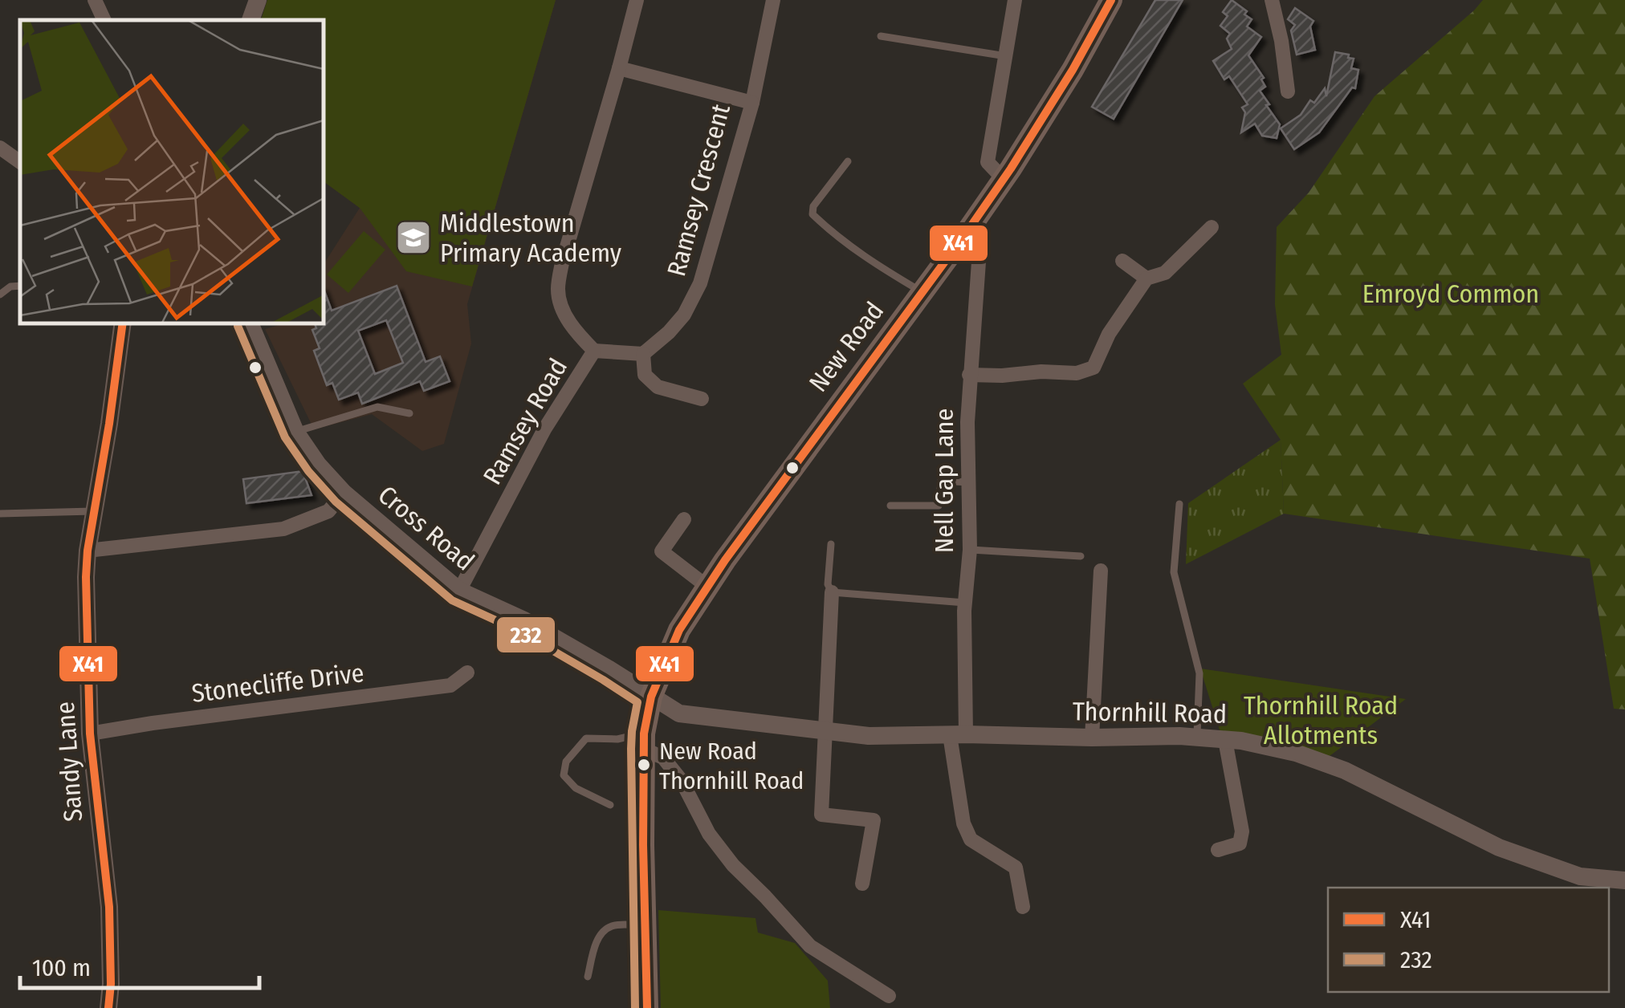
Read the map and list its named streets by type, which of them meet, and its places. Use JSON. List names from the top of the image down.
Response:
{
  "streets": {
    "highway": ["New Road"],
    "street": [
      "Ramsey Crescent",
      "Ramsey Road",
      "Nell Gap Lane",
      "Cross Road",
      "Stonecliffe Drive",
      "Thornhill Road",
      "Sandy Lane"
    ]
  },
  "crossings": [
    ["Ramsey Crescent", "Ramsey Road"],
    ["New Road", "Nell Gap Lane"],
    ["New Road", "Cross Road"],
    ["New Road", "Thornhill Road"],
    ["Ramsey Road", "Cross Road"],
    ["Nell Gap Lane", "Thornhill Road"],
    ["Cross Road", "Thornhill Road"],
    ["Stonecliffe Drive", "Sandy Lane"]
  ],
  "parks": ["Emroyd Common", "Thornhill Road Allotments"],
  "places": {
    "school or university": ["Middlestown Primary Academy"],
    "other": ["New Road Thornhill Road"]
  },
  "lines": ["transit line X41", "transit line 232"],
  "legend": ["X41", "232"],
  "scale_bar": "100 m"
}
